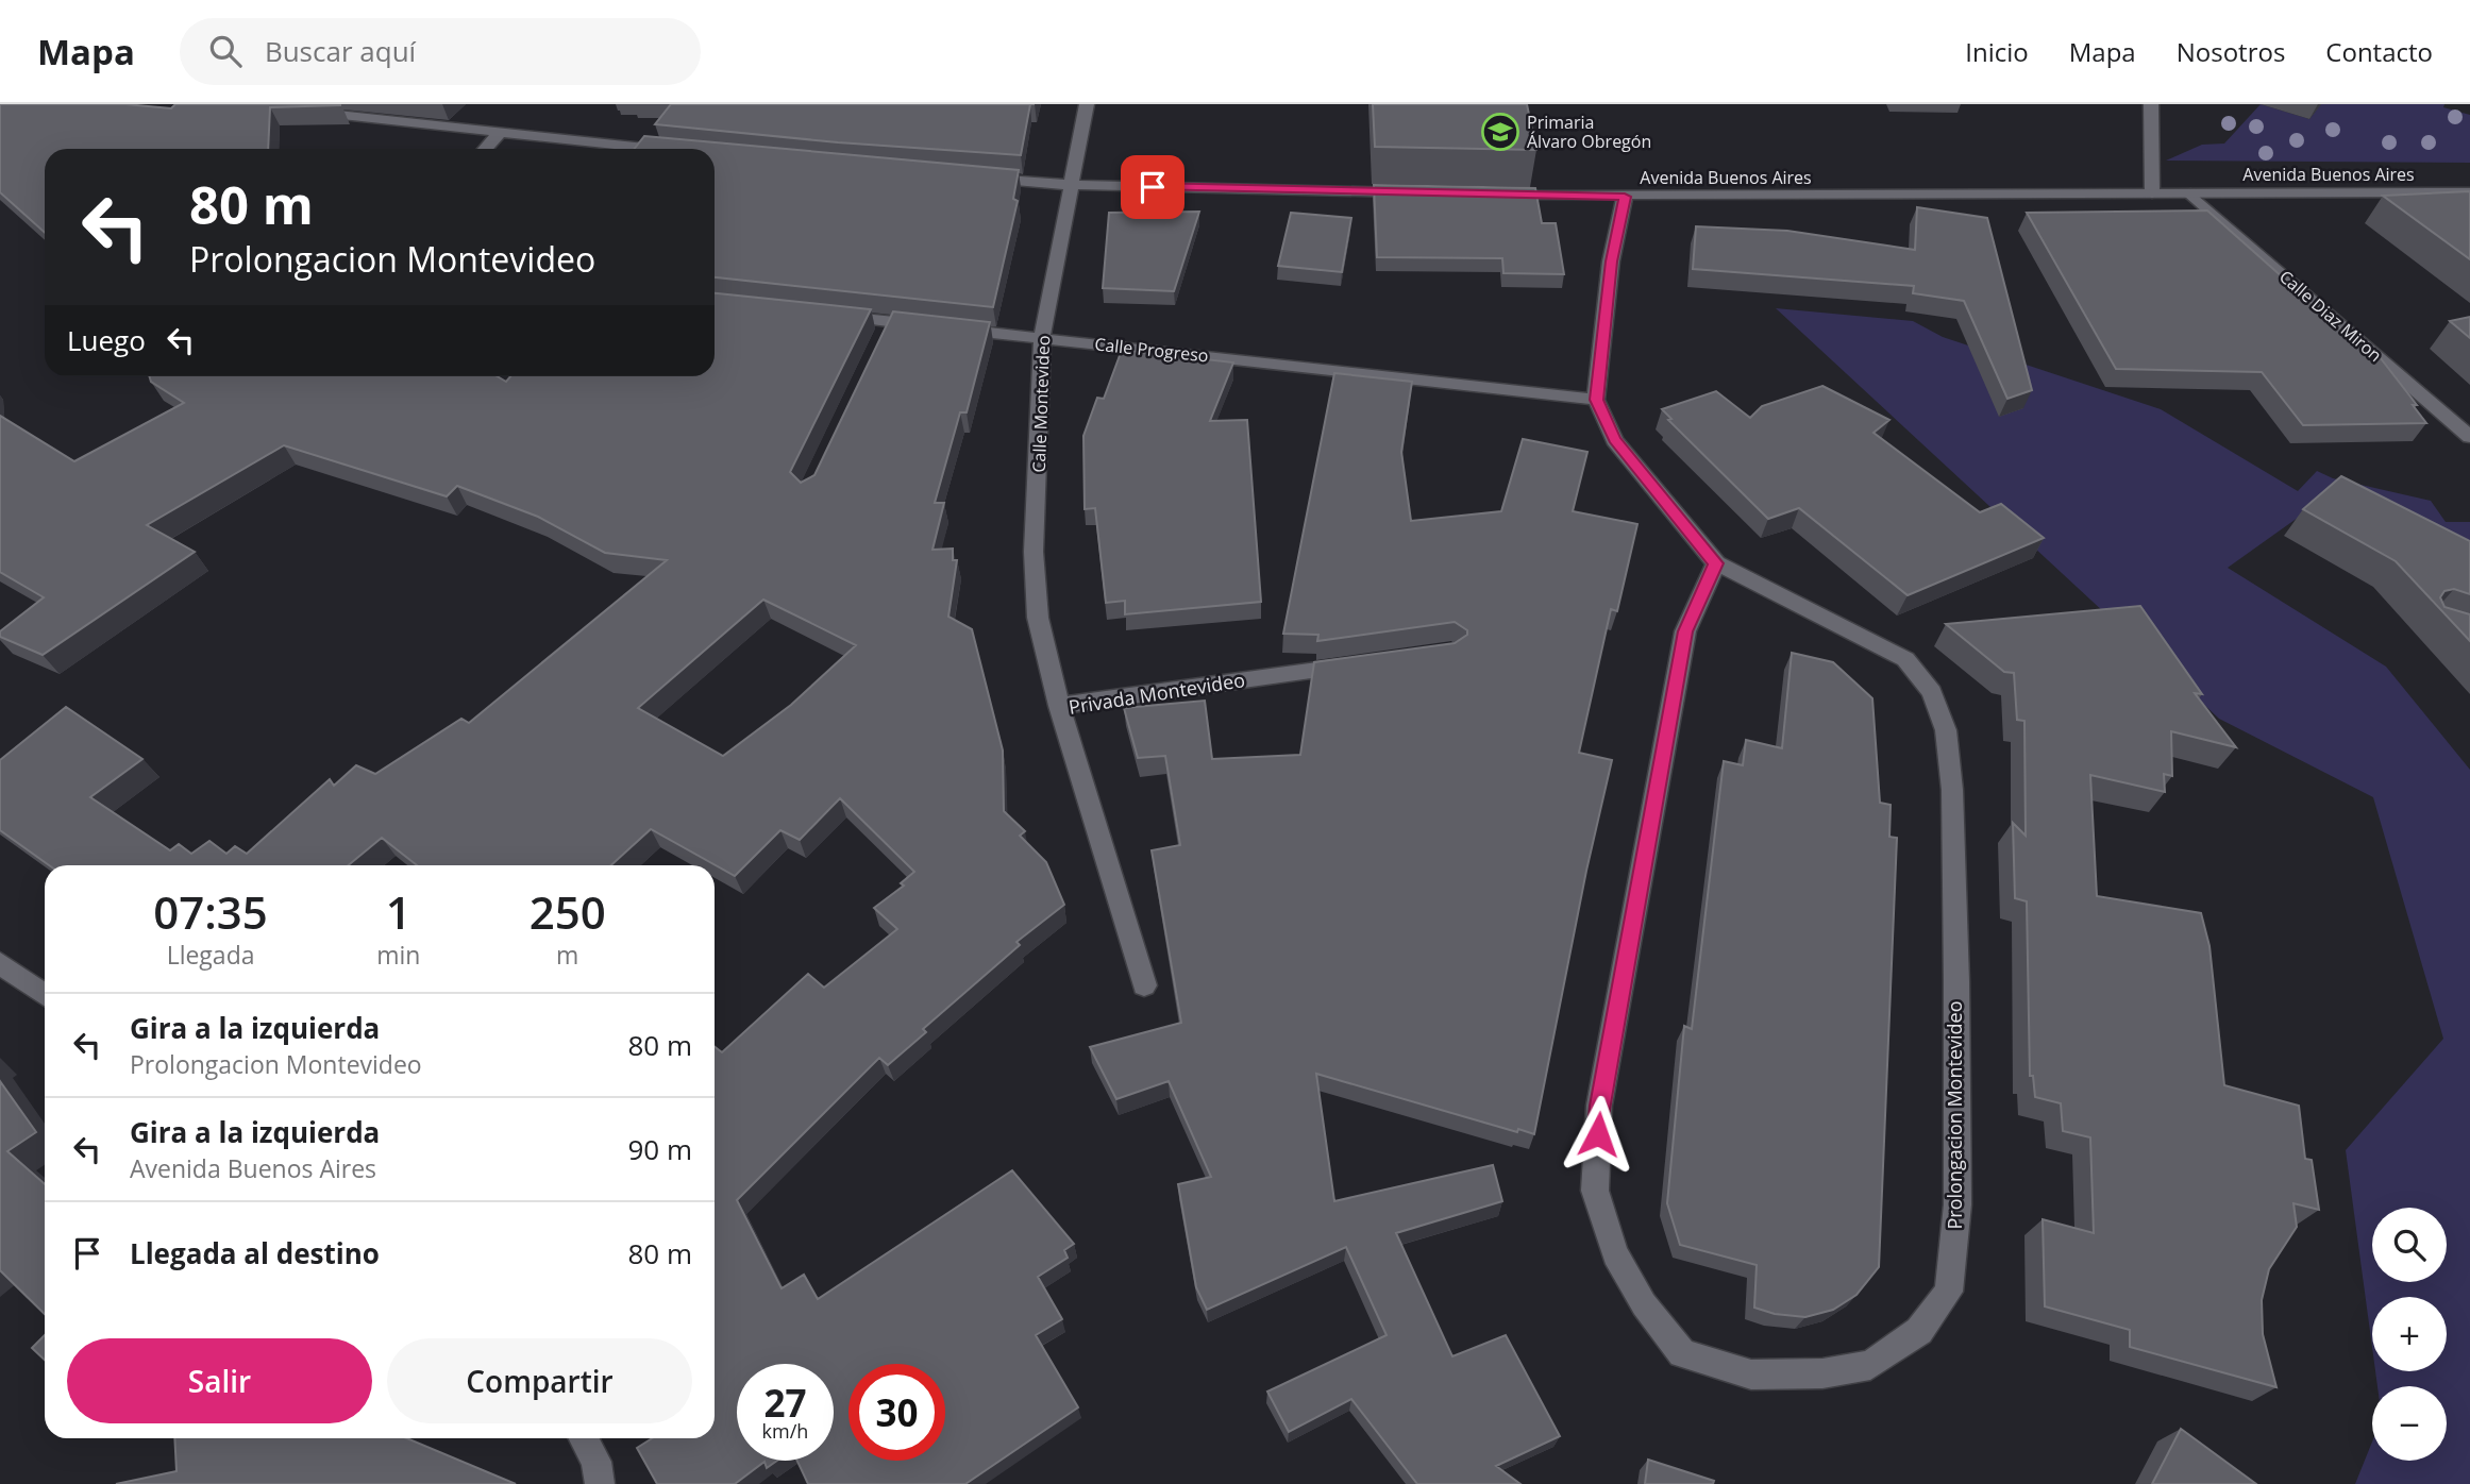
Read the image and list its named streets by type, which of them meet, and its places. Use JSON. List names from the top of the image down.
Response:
{
  "streets": {
    "street": [
      "Avenida Buenos Aires",
      "Calle Diaz Miron",
      "Calle Progreso",
      "Calle Montevideo",
      "Privada Montevideo",
      "Prolongacion Montevideo"
    ]
  },
  "crossings": [
    ["Avenida Buenos Aires", "Calle Diaz Miron"],
    ["Avenida Buenos Aires", "Prolongacion Montevideo"],
    ["Calle Progreso", "Calle Montevideo"],
    ["Calle Progreso", "Prolongacion Montevideo"],
    ["Calle Montevideo", "Privada Montevideo"]
  ],
  "places": {
    "school or university": ["Primaria Álvaro Obregón"]
  },
  "page": {
    "header": "Mapa",
    "search": "Buscar aquí",
    "nav": [
      "Inicio",
      "Mapa",
      "Nosotros",
      "Contacto"
    ],
    "turn": ["80 m", "Prolongacion Montevideo"],
    "then": "Luego",
    "eta": [
      "07:35",
      "Llegada",
      "1",
      "min",
      "250",
      "m"
    ],
    "list": [
      {
        "name": "Gira a la izquierda",
        "note": "Prolongacion Montevideo",
        "value": "80 m"
      },
      {
        "name": "Gira a la izquierda",
        "note": "Avenida Buenos Aires",
        "value": "90 m"
      },
      {
        "name": "Llegada al destino",
        "value": "80 m"
      }
    ],
    "map_buttons": ["+", "−"],
    "buttons": ["Salir", "Compartir"],
    "speed": "27 km/h",
    "limit": "30"
  }
}
